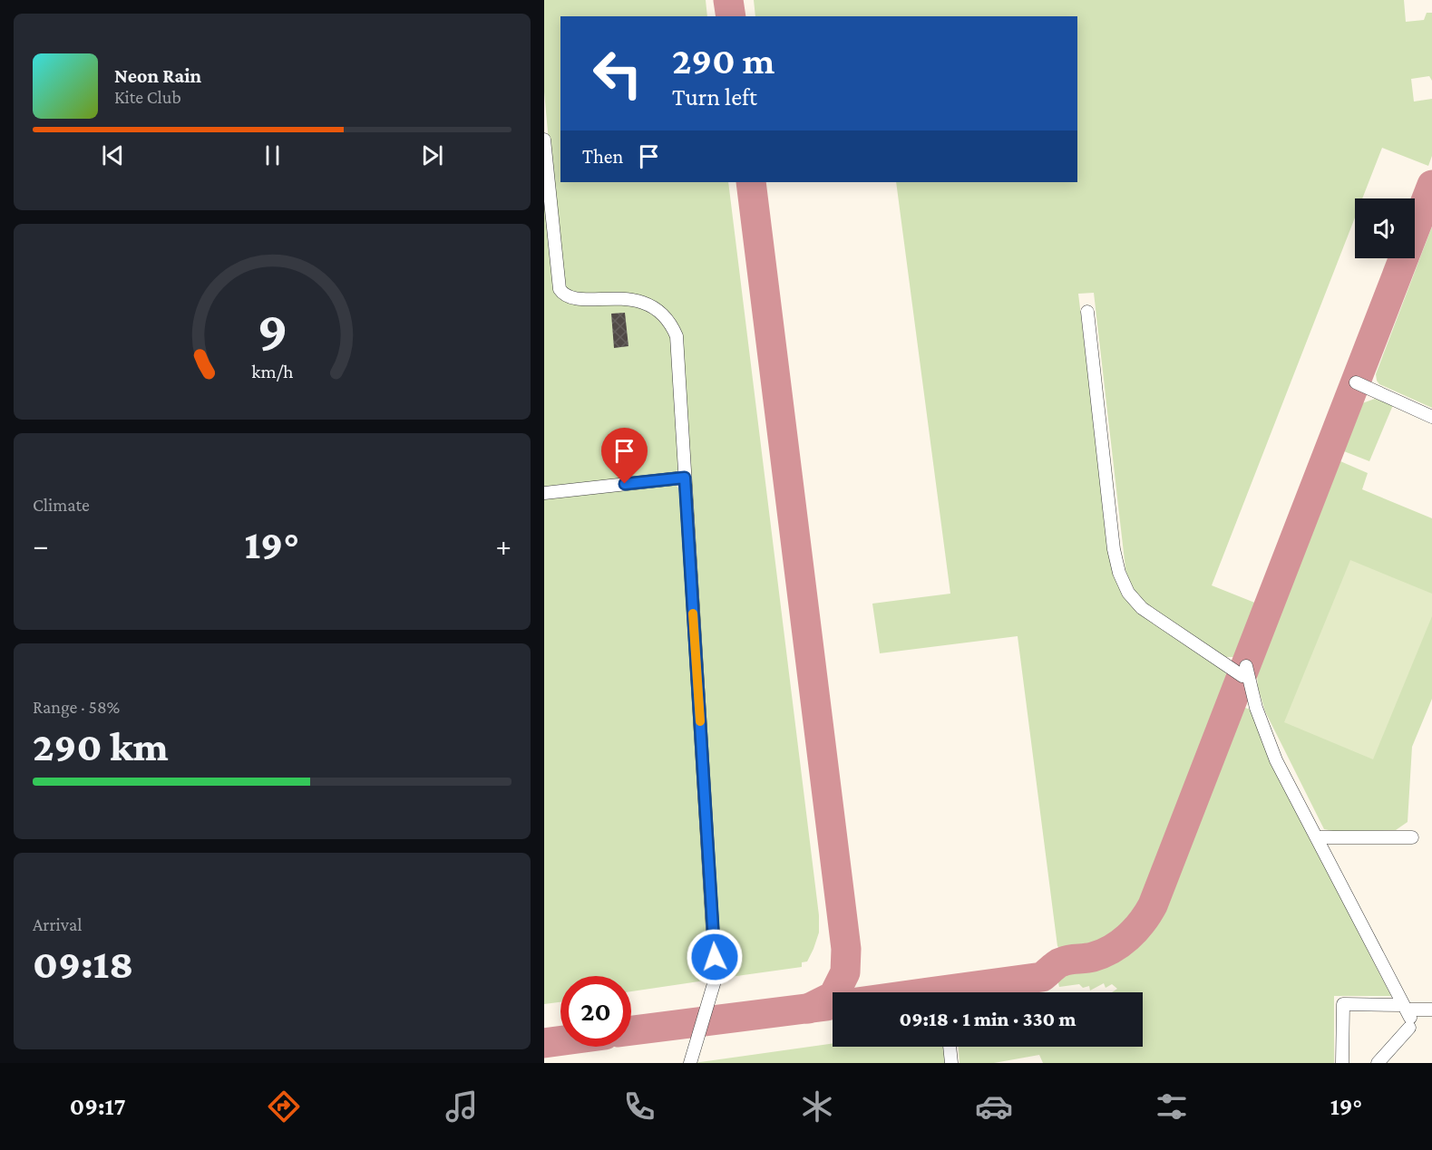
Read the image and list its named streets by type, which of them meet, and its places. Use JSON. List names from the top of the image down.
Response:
{
  "page": {
    "turn": ["290 m", "Turn left"],
    "song": ["Neon Rain", "Kite Club"],
    "then": "Then",
    "tile": [
      "Climate",
      ["Range · 58%", "290 km"],
      ["Arrival", "09:18"]
    ],
    "heat": ["−", "19°", "+"],
    "limit": "20",
    "trip": "09:18 · 1 min · 330 m",
    "tabs": ["09:17", "19°"],
    "gauge": ["9", "km/h"]
  }
}
